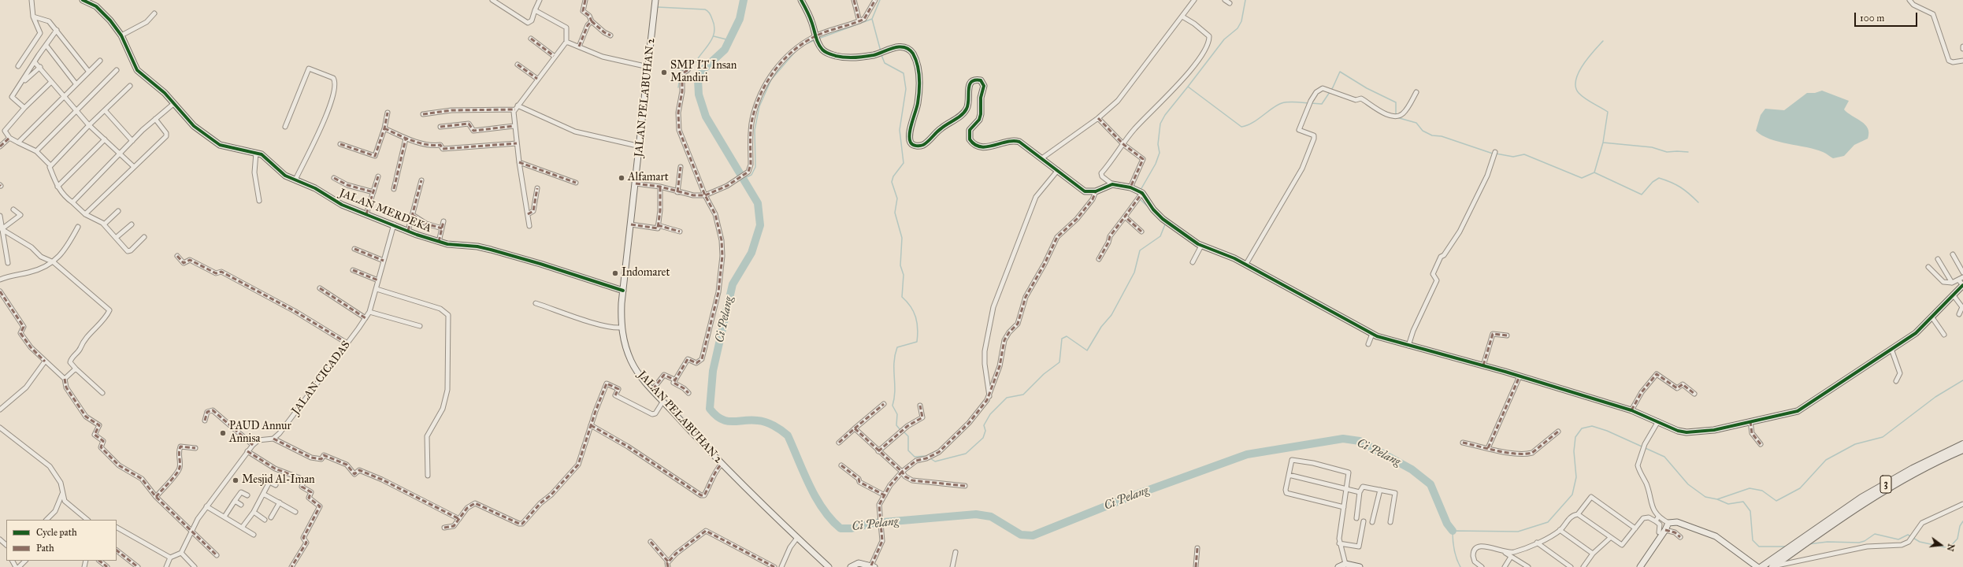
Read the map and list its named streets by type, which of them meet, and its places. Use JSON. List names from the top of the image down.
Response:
{
  "streets": {
    "main road": ["3"],
    "street": ["JALAN PELABUHAN 2", "JALAN MERDEKA", "JALAN CICADAS"]
  },
  "crossings": [
    ["JALAN PELABUHAN 2", "JALAN MERDEKA"],
    ["JALAN MERDEKA", "JALAN CICADAS"]
  ],
  "water": ["Ci Pelang"],
  "places": [
    "SMP IT Insan Mandiri",
    "Alfamart",
    "Indomaret",
    "PAUD Annur Annisa",
    "Mesjid Al-Iman"
  ],
  "legend": ["Cycle path", "Path"],
  "scale_bar": "100 m",
  "north": "right"
}
